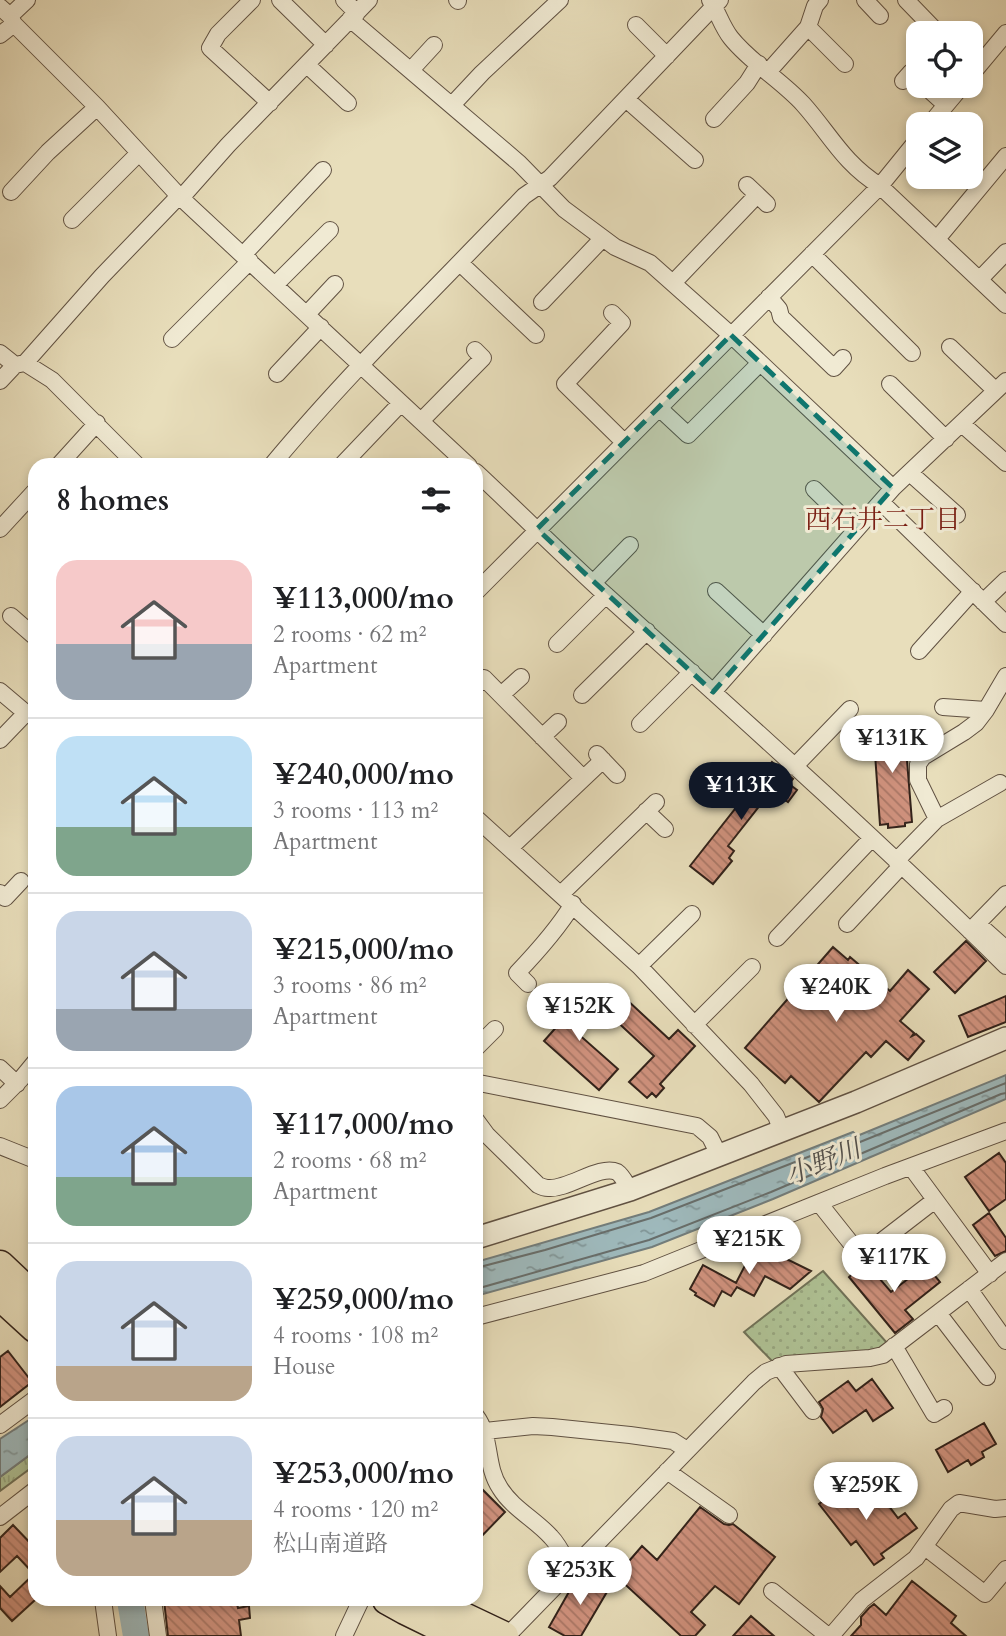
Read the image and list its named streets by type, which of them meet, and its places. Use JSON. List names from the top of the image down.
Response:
{
  "districts": ["西石井二丁目"],
  "water": ["小野川"],
  "page": {
    "heading": "8 homes",
    "list": [
      {
        "name": "¥113,000/mo",
        "note": "2 rooms · 62 m² · Apartment"
      },
      {
        "name": "¥240,000/mo",
        "note": "3 rooms · 113 m² · Apartment"
      },
      {
        "name": "¥215,000/mo",
        "note": "3 rooms · 86 m² · Apartment"
      },
      {
        "name": "¥117,000/mo",
        "note": "2 rooms · 68 m² · Apartment"
      },
      {
        "name": "¥259,000/mo",
        "note": "4 rooms · 108 m² · House"
      },
      {
        "name": "¥253,000/mo",
        "note": "4 rooms · 120 m² · 松山南道路"
      }
    ],
    "price": [
      "¥131K",
      "¥113K",
      "¥240K",
      "¥152K",
      "¥215K",
      "¥117K",
      "¥259K",
      "¥253K"
    ]
  }
}
